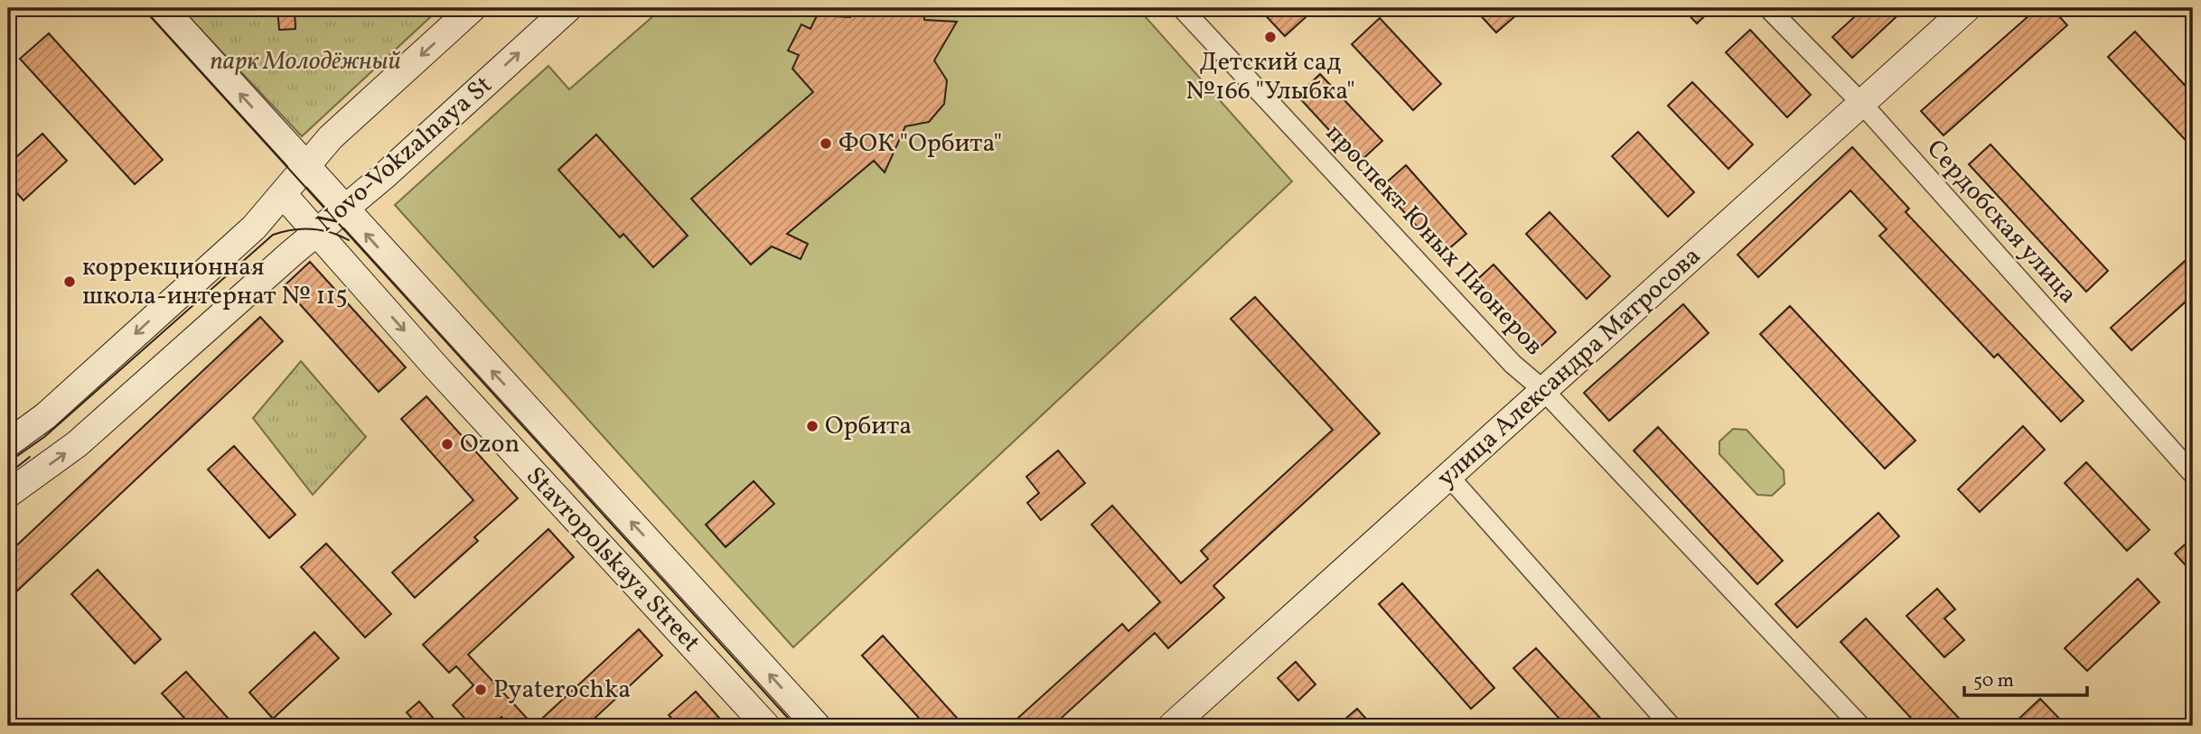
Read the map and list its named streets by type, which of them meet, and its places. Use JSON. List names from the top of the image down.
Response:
{
  "streets": {
    "street": [
      "Novo-Vokzalnaya St",
      "Сердобская улица",
      "проспект Юных Пионеров",
      "улица Александра Матросова",
      "Stavropolskaya Street"
    ]
  },
  "crossings": [
    ["Novo-Vokzalnaya St", "Stavropolskaya Street"],
    ["Сердобская улица", "улица Александра Матросова"],
    ["проспект Юных Пионеров", "улица Александра Матросова"]
  ],
  "parks": ["парк Молодёжный"],
  "places": [
    "Детский сад №166 \"Улыбка\"",
    "ФОК \"Орбита\"",
    "коррекционная школа-интернат № 115",
    "Орбита",
    "Ozon",
    "Pyaterochka"
  ],
  "scale_bar": "50 m"
}
